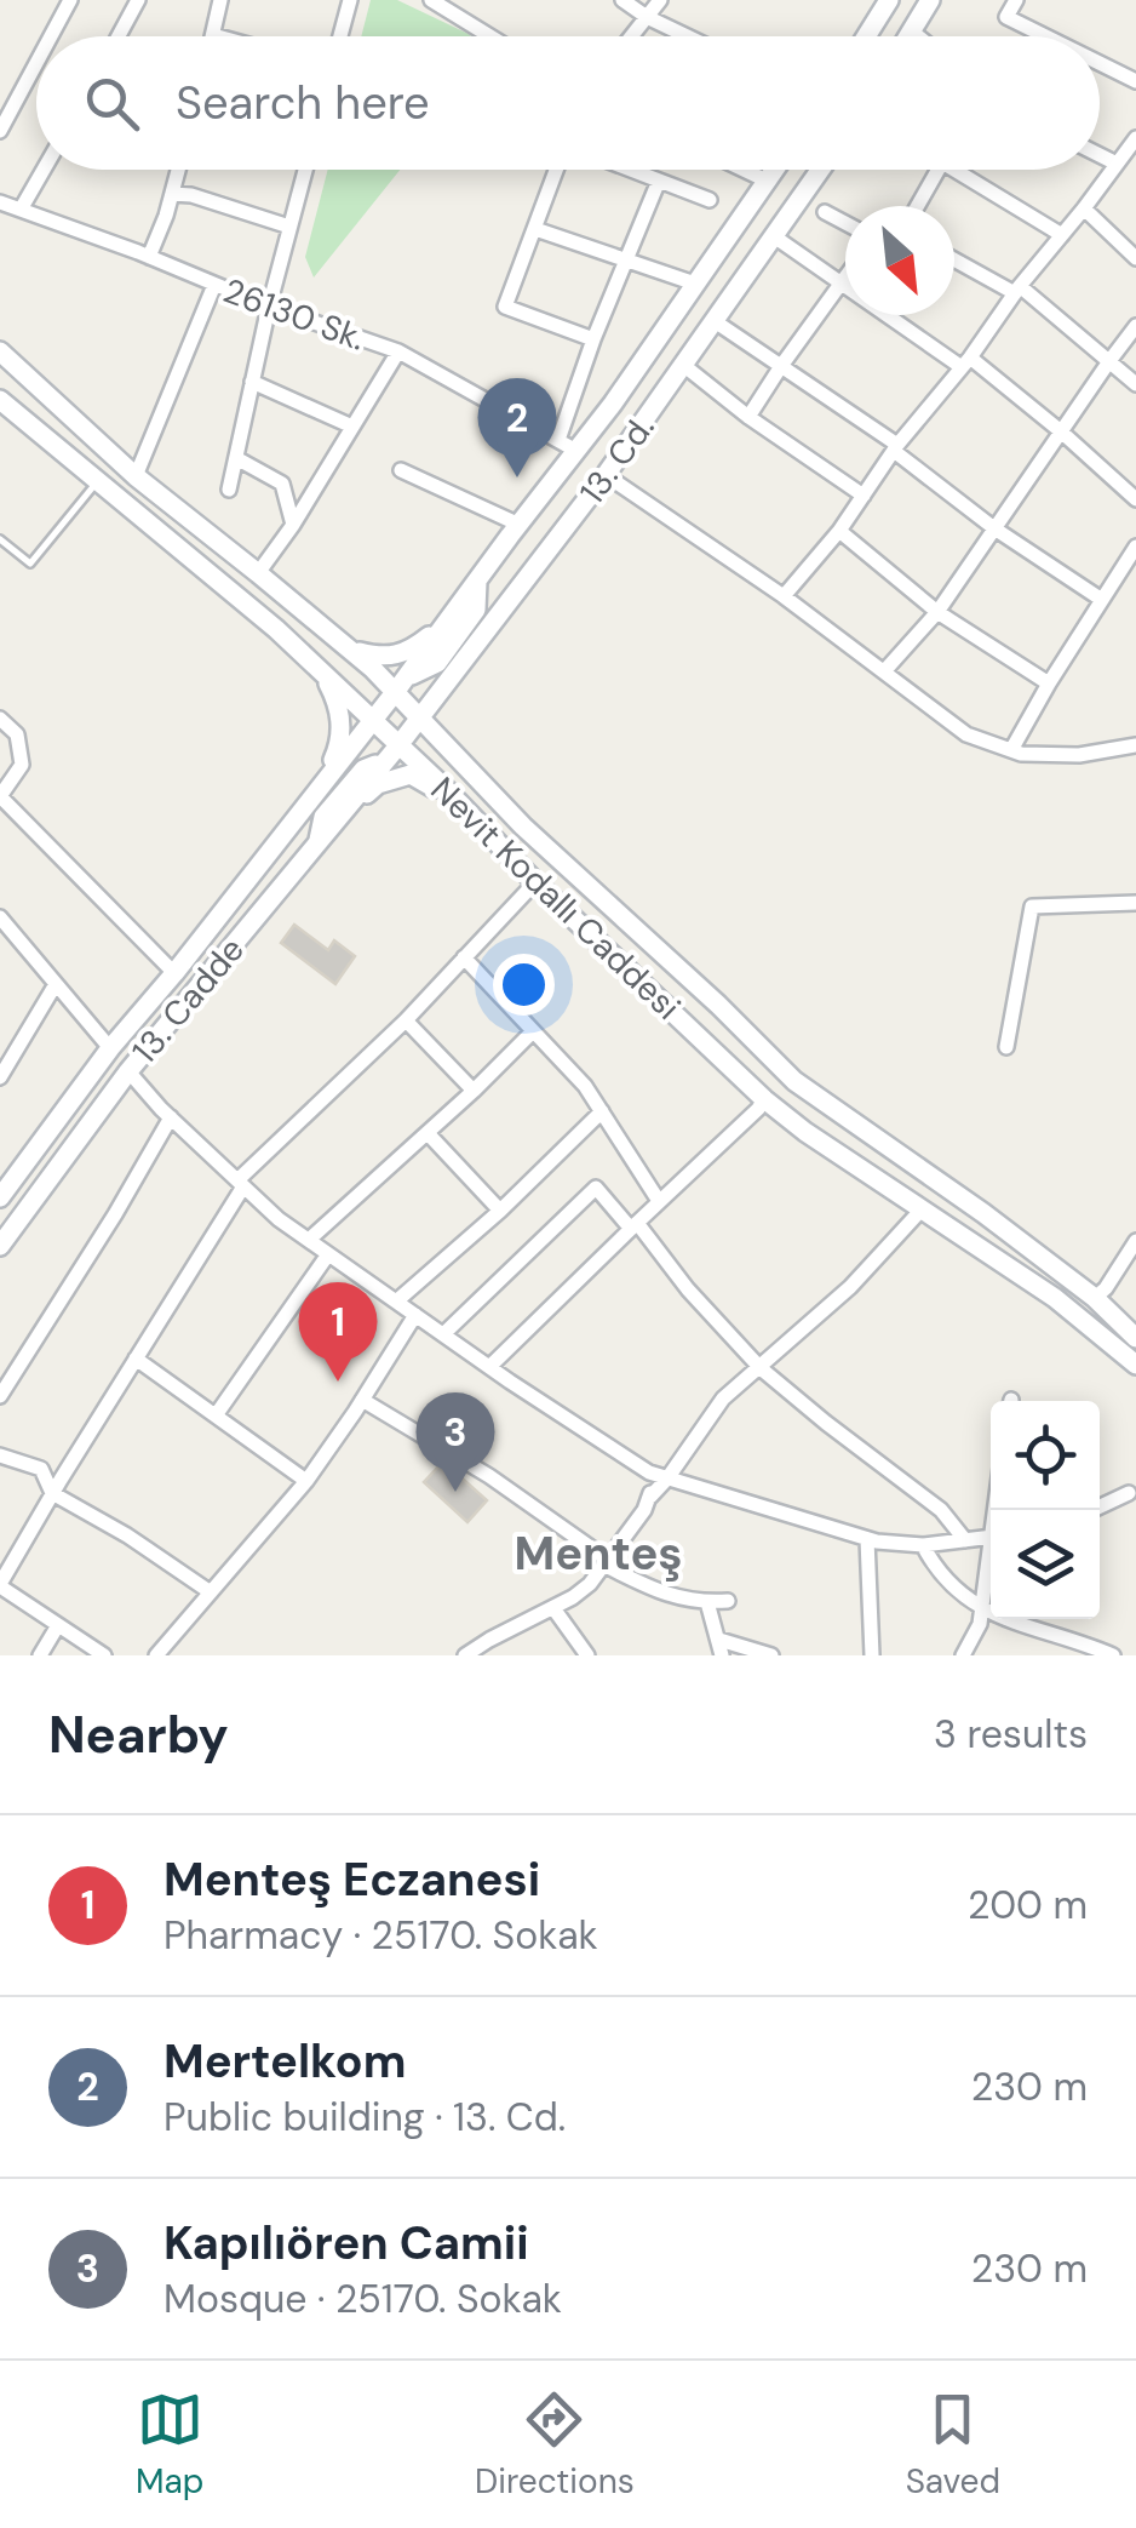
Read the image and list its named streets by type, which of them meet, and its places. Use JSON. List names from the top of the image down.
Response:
{
  "streets": {
    "main road": ["13. Cd.", "Nevit Kodallı Caddesi", "13. Cadde"],
    "street": ["26130 Sk."]
  },
  "crossings": [
    ["26130 Sk.", "13. Cd."],
    ["13. Cd.", "Nevit Kodallı Caddesi"],
    ["13. Cd.", "13. Cadde"]
  ],
  "districts": ["Menteş"],
  "north": "bottom right",
  "page": {
    "search": "Search here",
    "pins": ["2", "1", "3"],
    "heading": ["Nearby", "3 results"],
    "list": [
      {
        "mark": "1",
        "name": "Menteş Eczanesi",
        "note": "Pharmacy · 25170. Sokak",
        "value": "200 m"
      },
      {
        "mark": "2",
        "name": "Mertelkom",
        "note": "Public building · 13. Cd.",
        "value": "230 m"
      },
      {
        "mark": "3",
        "name": "Kapılıören Camii",
        "note": "Mosque · 25170. Sokak",
        "value": "230 m"
      }
    ],
    "nav": ["Map", "Directions", "Saved"]
  }
}
